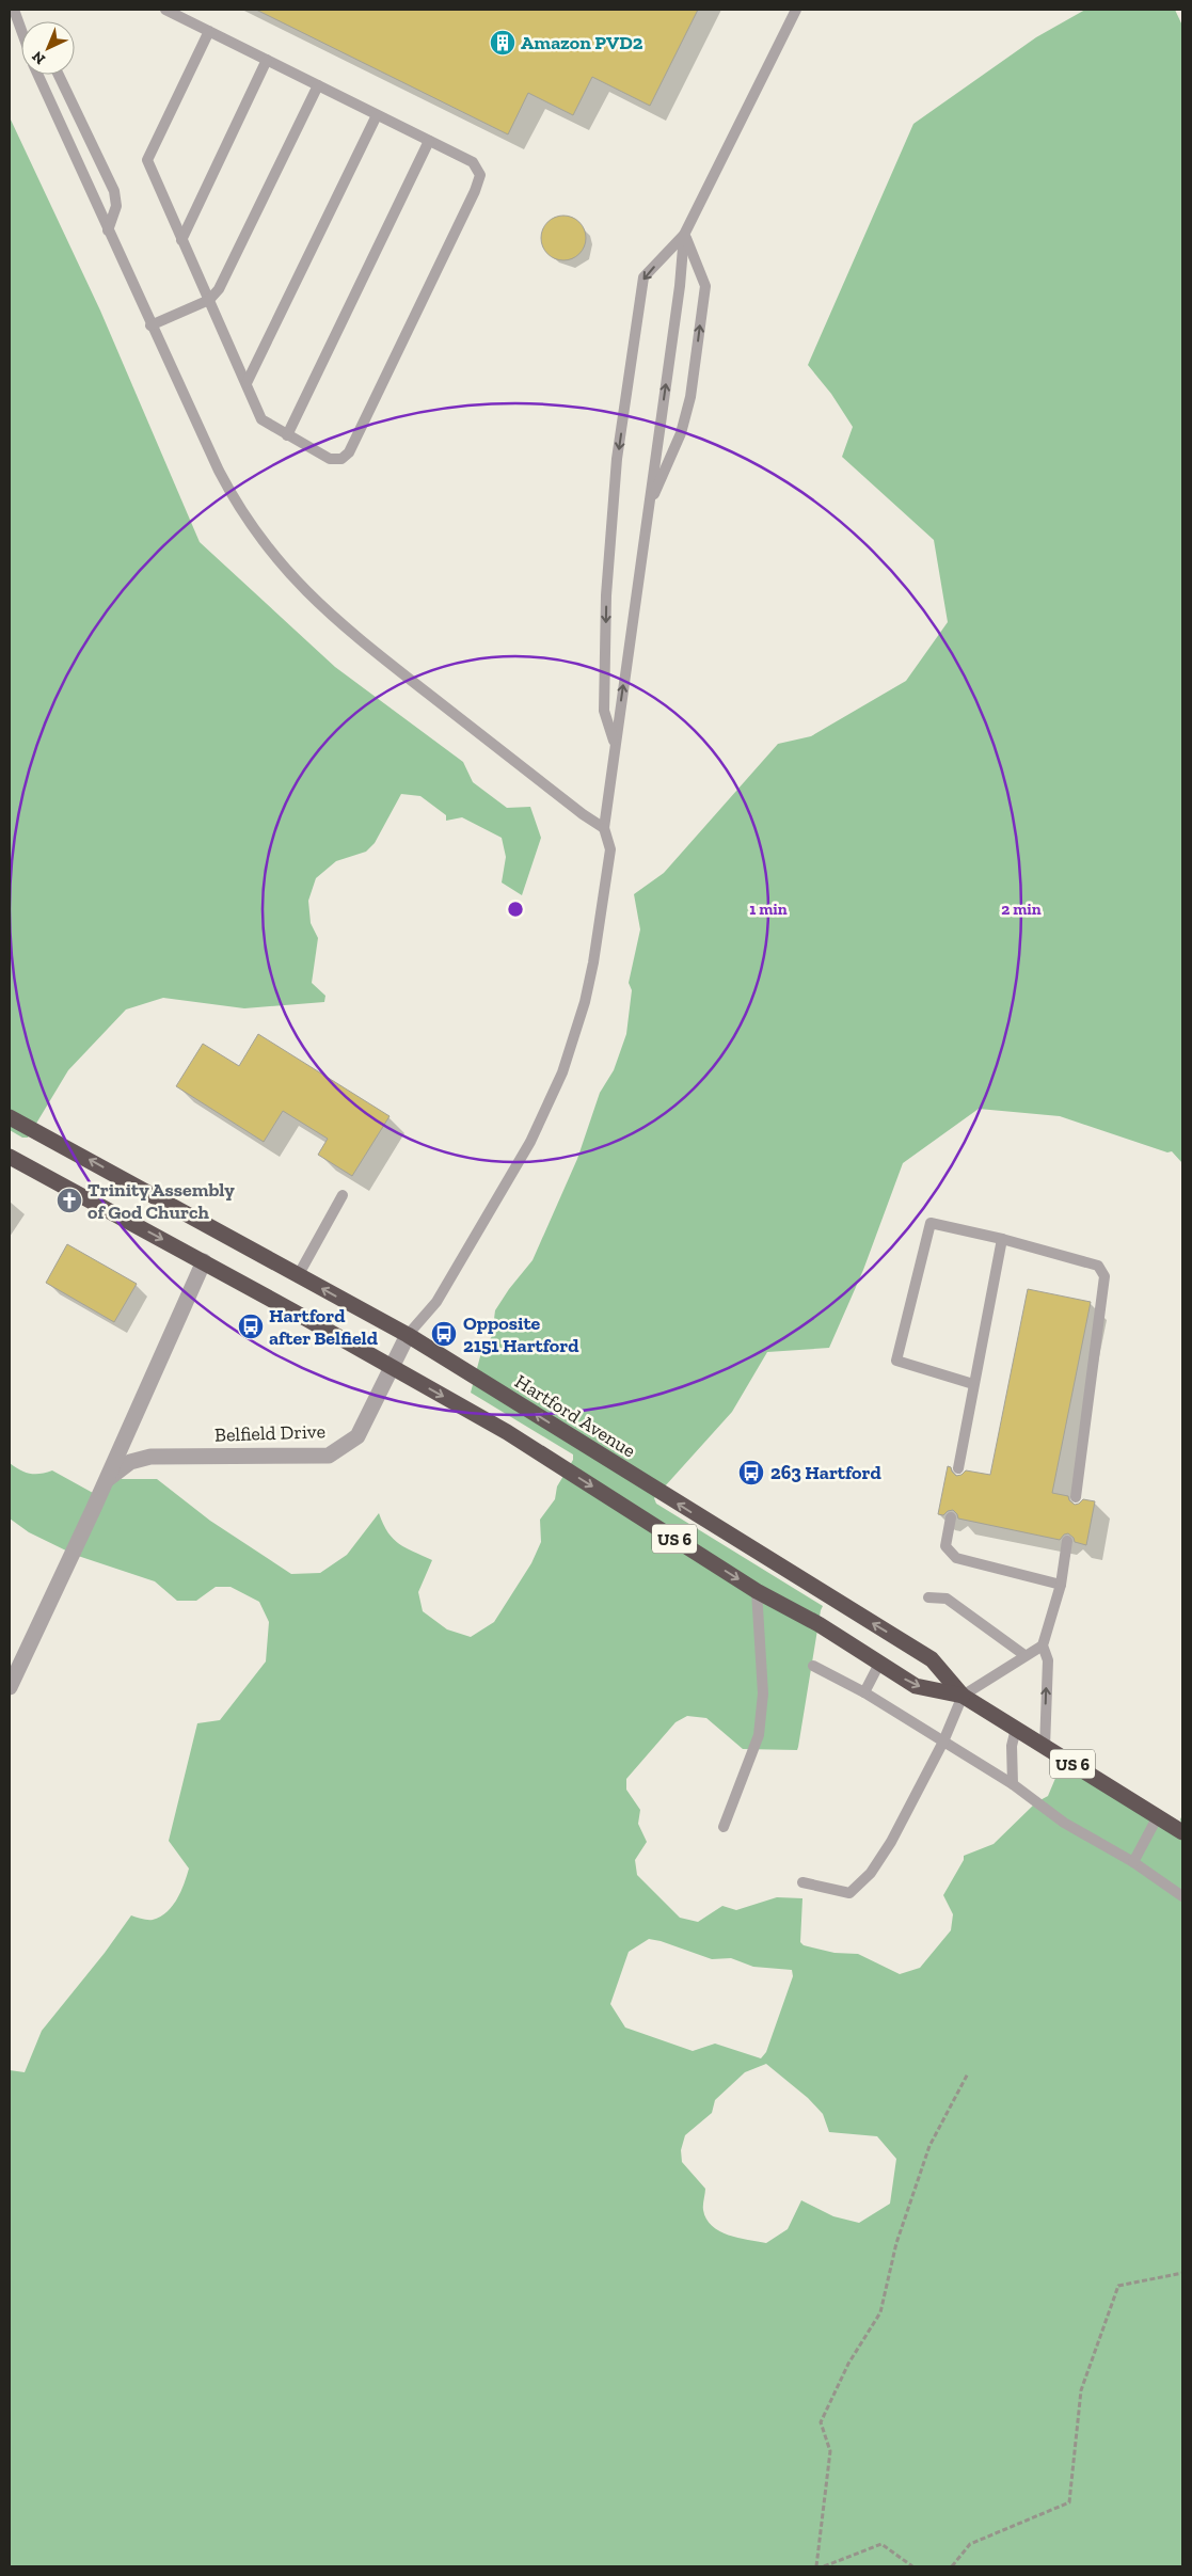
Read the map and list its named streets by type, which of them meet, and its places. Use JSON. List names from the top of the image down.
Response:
{
  "streets": {
    "highway": ["Hartford Avenue", "US 6"],
    "street": ["Belfield Drive"]
  },
  "crossings": [
    ["Hartford Avenue", "Belfield Drive"]
  ],
  "places": {
    "building": ["Amazon PVD2"],
    "church": ["Trinity Assembly of God Church"],
    "bus stop": ["Hartford after Belfield", "Opposite 2151 Hartford", "263 Hartford"]
  },
  "north": "bottom left",
  "rings": ["1 min", "2 min"]
}
